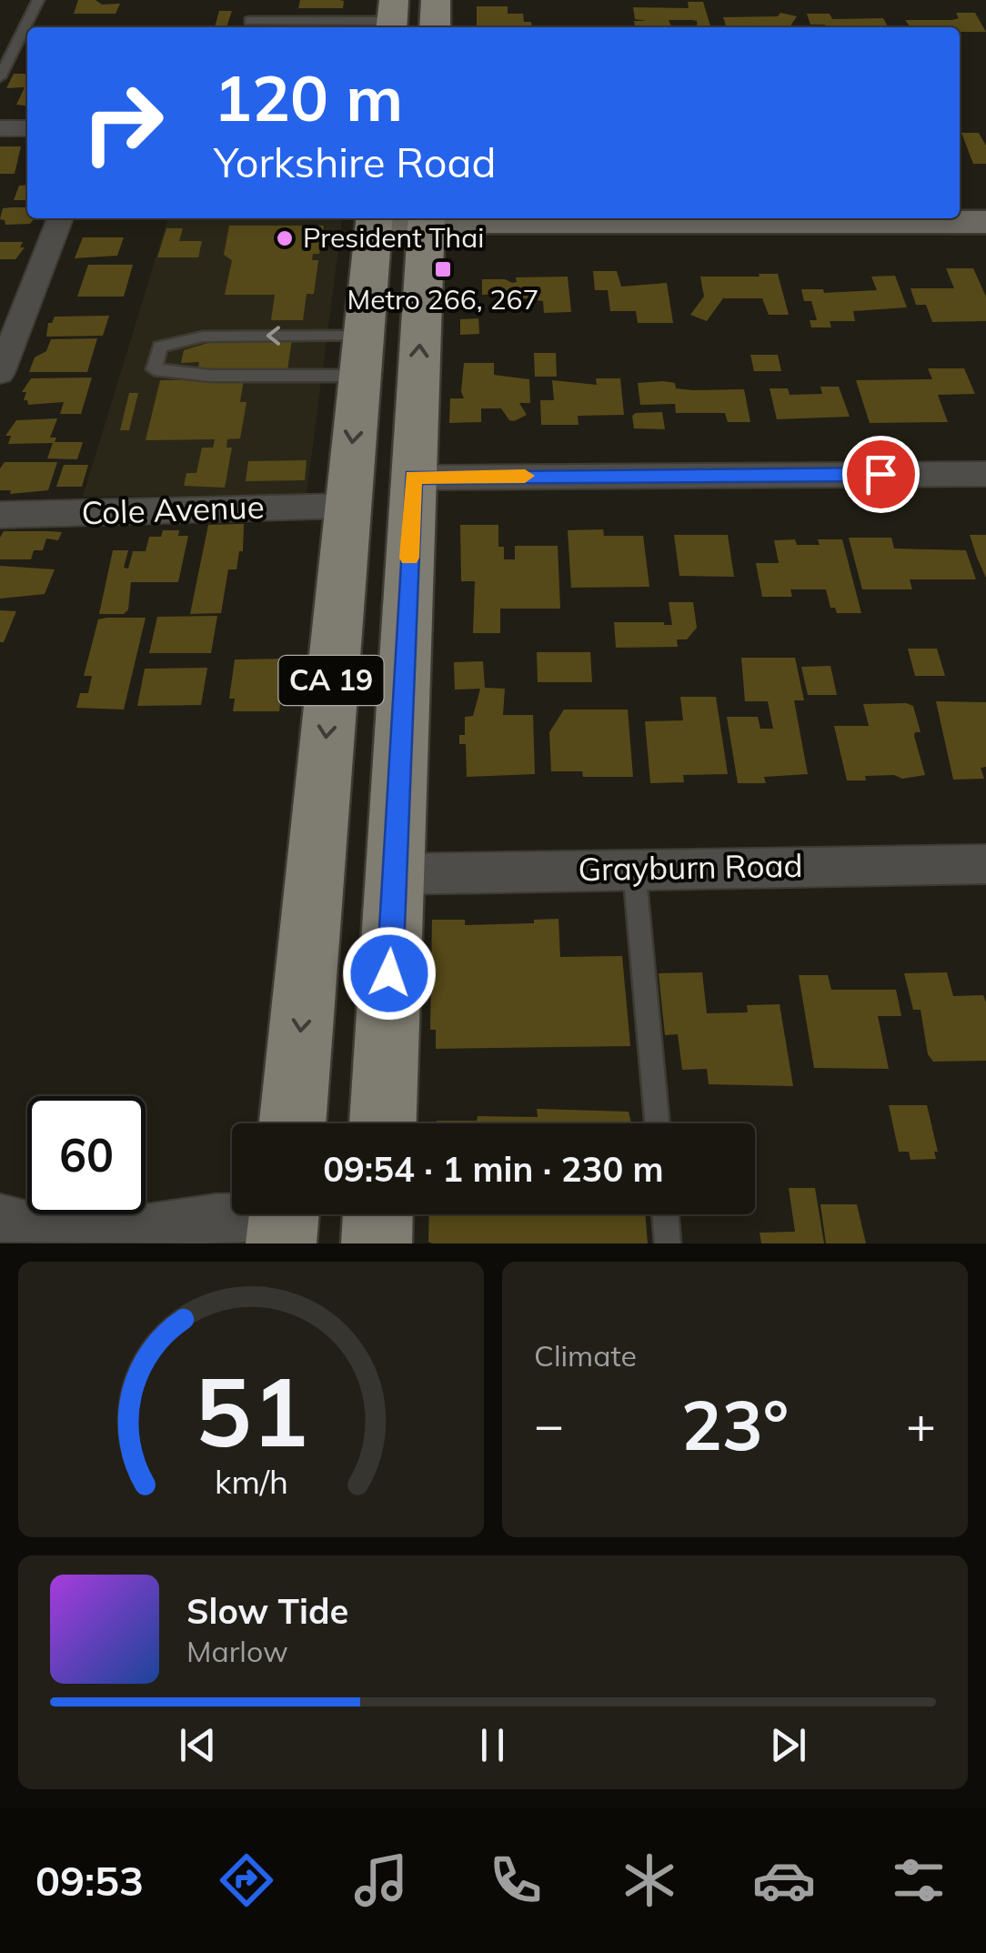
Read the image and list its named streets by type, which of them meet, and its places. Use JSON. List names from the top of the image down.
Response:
{
  "streets": {
    "main road": ["CA 19"],
    "street": ["Cole Avenue", "Grayburn Road"]
  },
  "crossings": [
    ["Cole Avenue", "CA 19"],
    ["CA 19", "Grayburn Road"]
  ],
  "places": {
    "other": ["President Thai"],
    "transit": ["Metro 266, 267"]
  },
  "page": {
    "turn": ["120 m", "Yorkshire Road"],
    "limit": "60",
    "trip": "09:54 · 1 min · 230 m",
    "tile": "Climate",
    "heat": ["−", "23°", "+"],
    "song": ["Slow Tide", "Marlow"],
    "tabs": "09:53",
    "gauge": ["51", "km/h"]
  }
}
